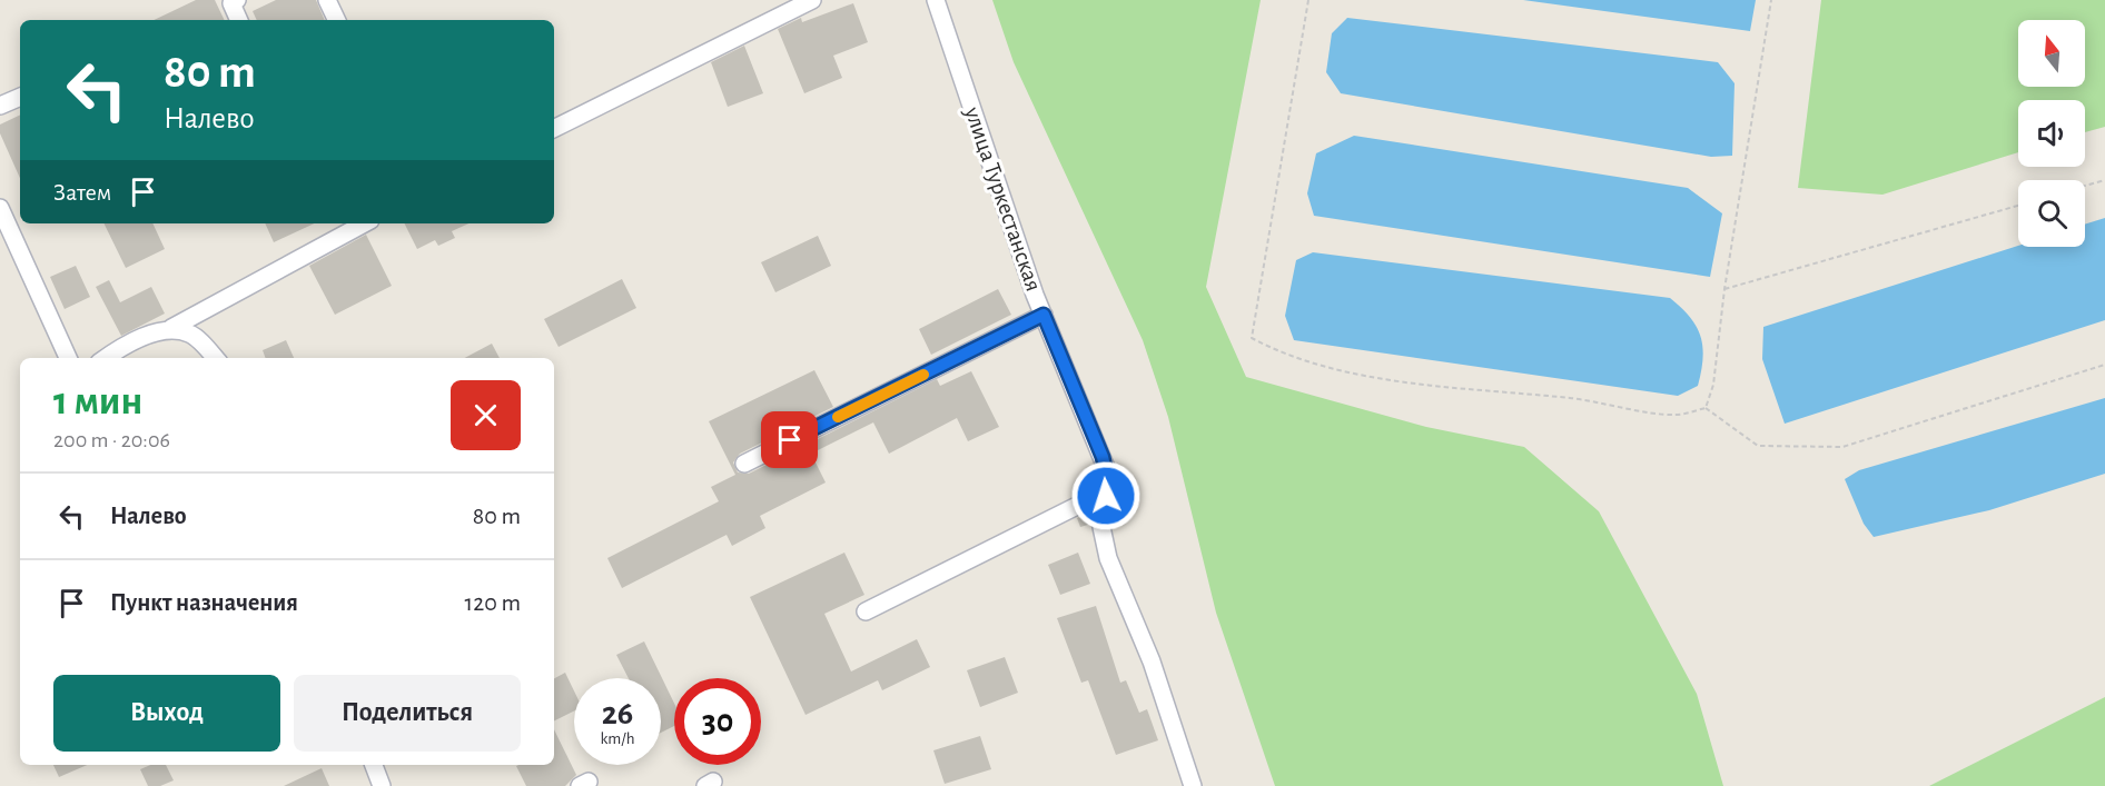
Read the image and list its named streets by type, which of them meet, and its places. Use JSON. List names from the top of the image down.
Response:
{
  "streets": {
    "street": ["улица Туркестанская"]
  },
  "north": "top",
  "page": {
    "turn": ["80 m", "Налево"],
    "then": "Затем",
    "heading": ["1 мин", "200 m · 20:06"],
    "list": [
      {
        "name": "Налево",
        "value": "80 m"
      },
      {
        "name": "Пункт назначения",
        "value": "120 m"
      }
    ],
    "buttons": ["Выход", "Поделиться"],
    "speed": "26 km/h",
    "limit": "30"
  }
}
